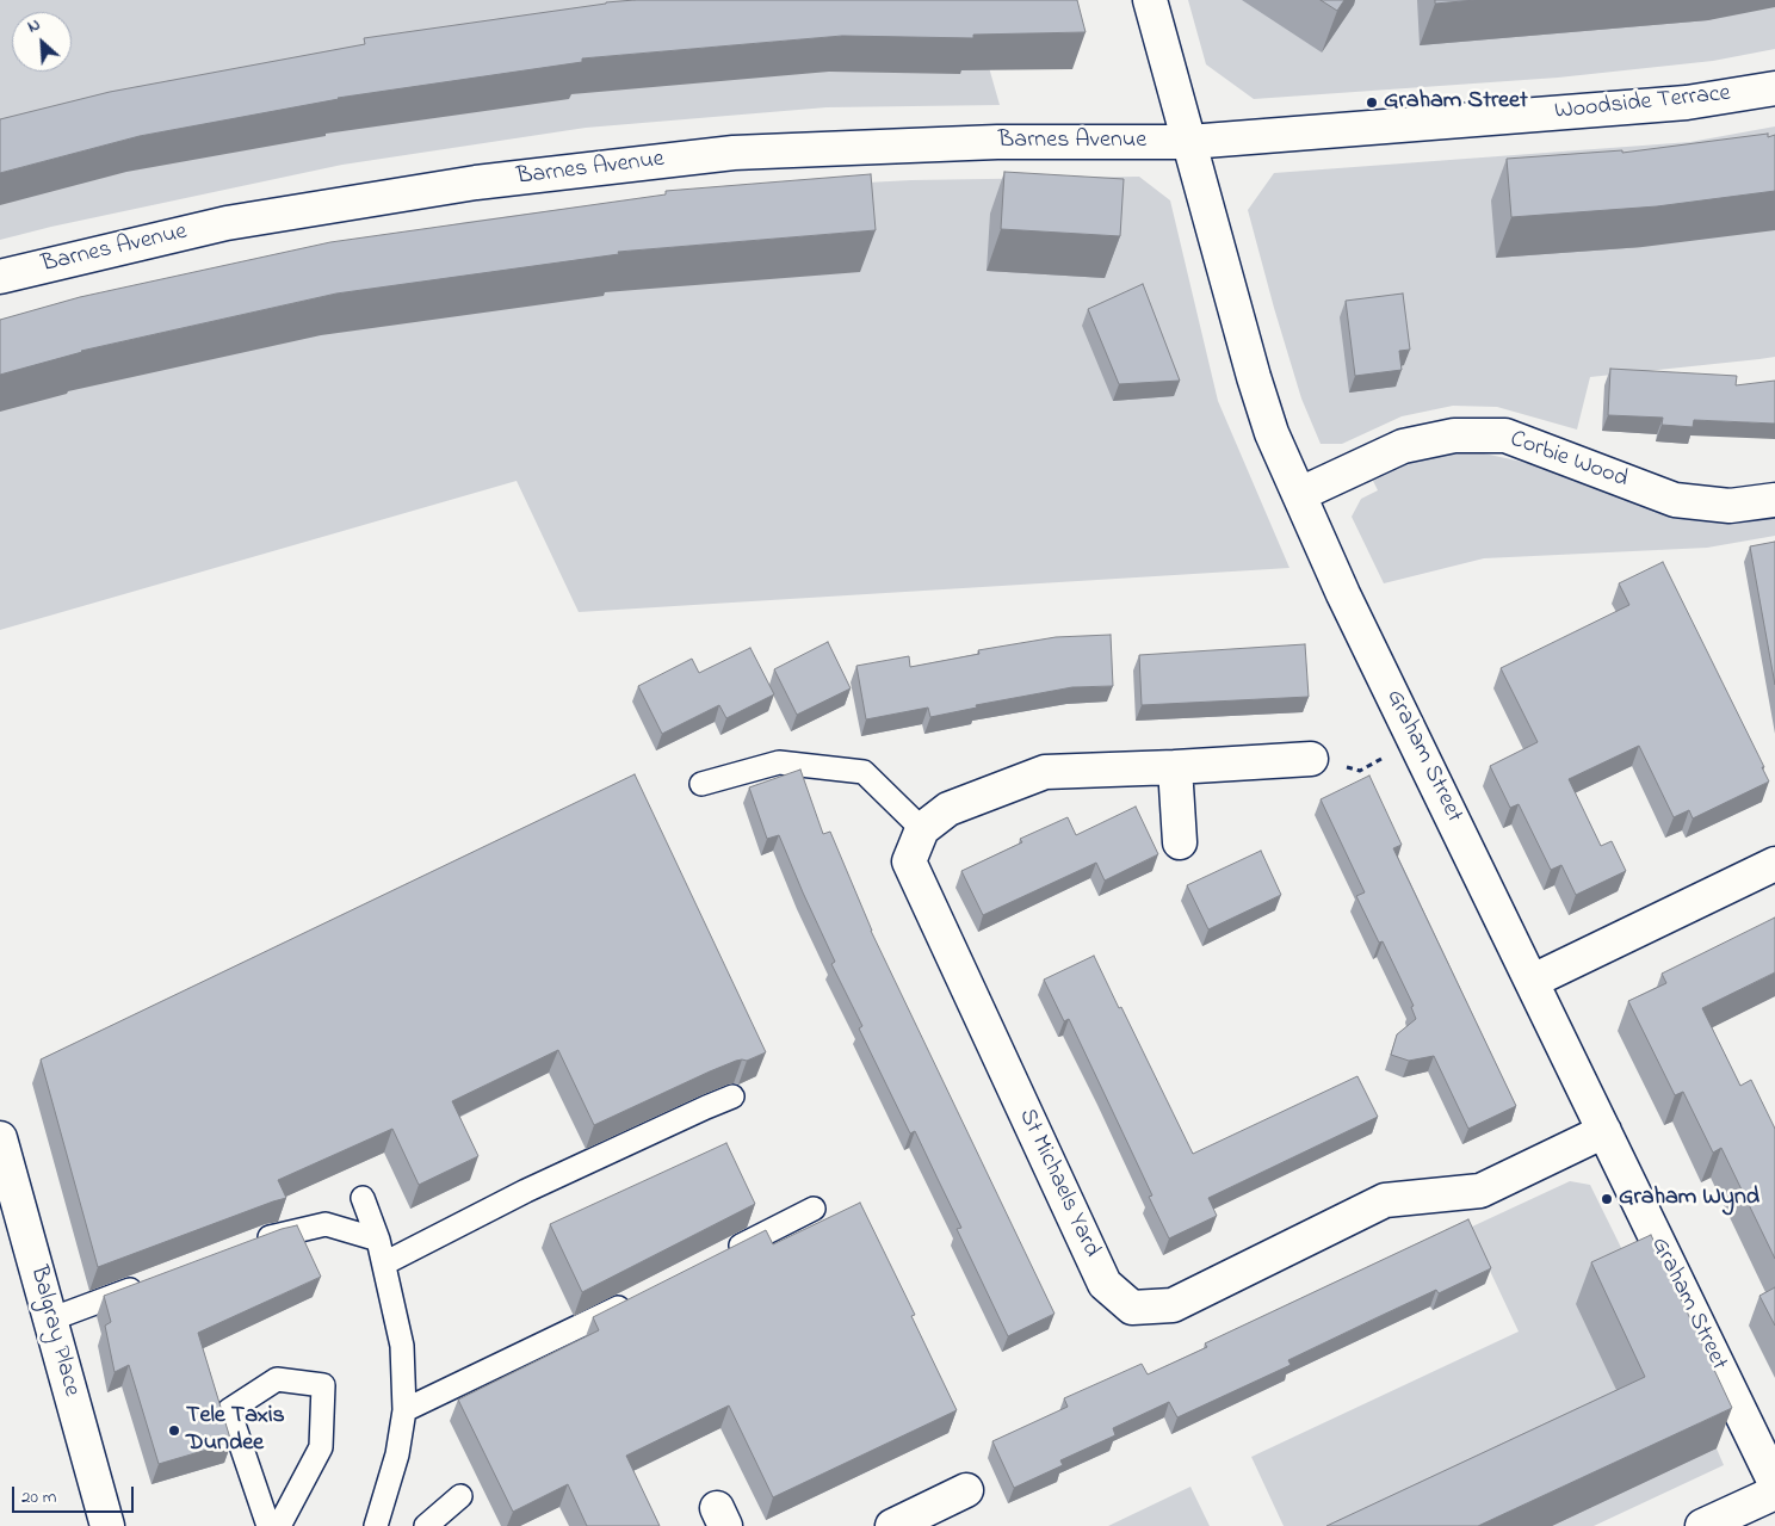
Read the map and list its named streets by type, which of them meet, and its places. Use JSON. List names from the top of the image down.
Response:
{
  "streets": {
    "street": [
      "Woodside Terrace",
      "Barnes Avenue",
      "Corbie Wood",
      "Graham Street",
      "St Michaels Yard",
      "Balgray Place"
    ]
  },
  "crossings": [
    ["Woodside Terrace", "Barnes Avenue"],
    ["Woodside Terrace", "Graham Street"],
    ["Barnes Avenue", "Graham Street"],
    ["Corbie Wood", "Graham Street"],
    ["Graham Street", "St Michaels Yard"]
  ],
  "places": ["Graham Street", "Graham Wynd", "Tele Taxis Dundee"],
  "scale_bar": "20 m",
  "north": "top left"
}
